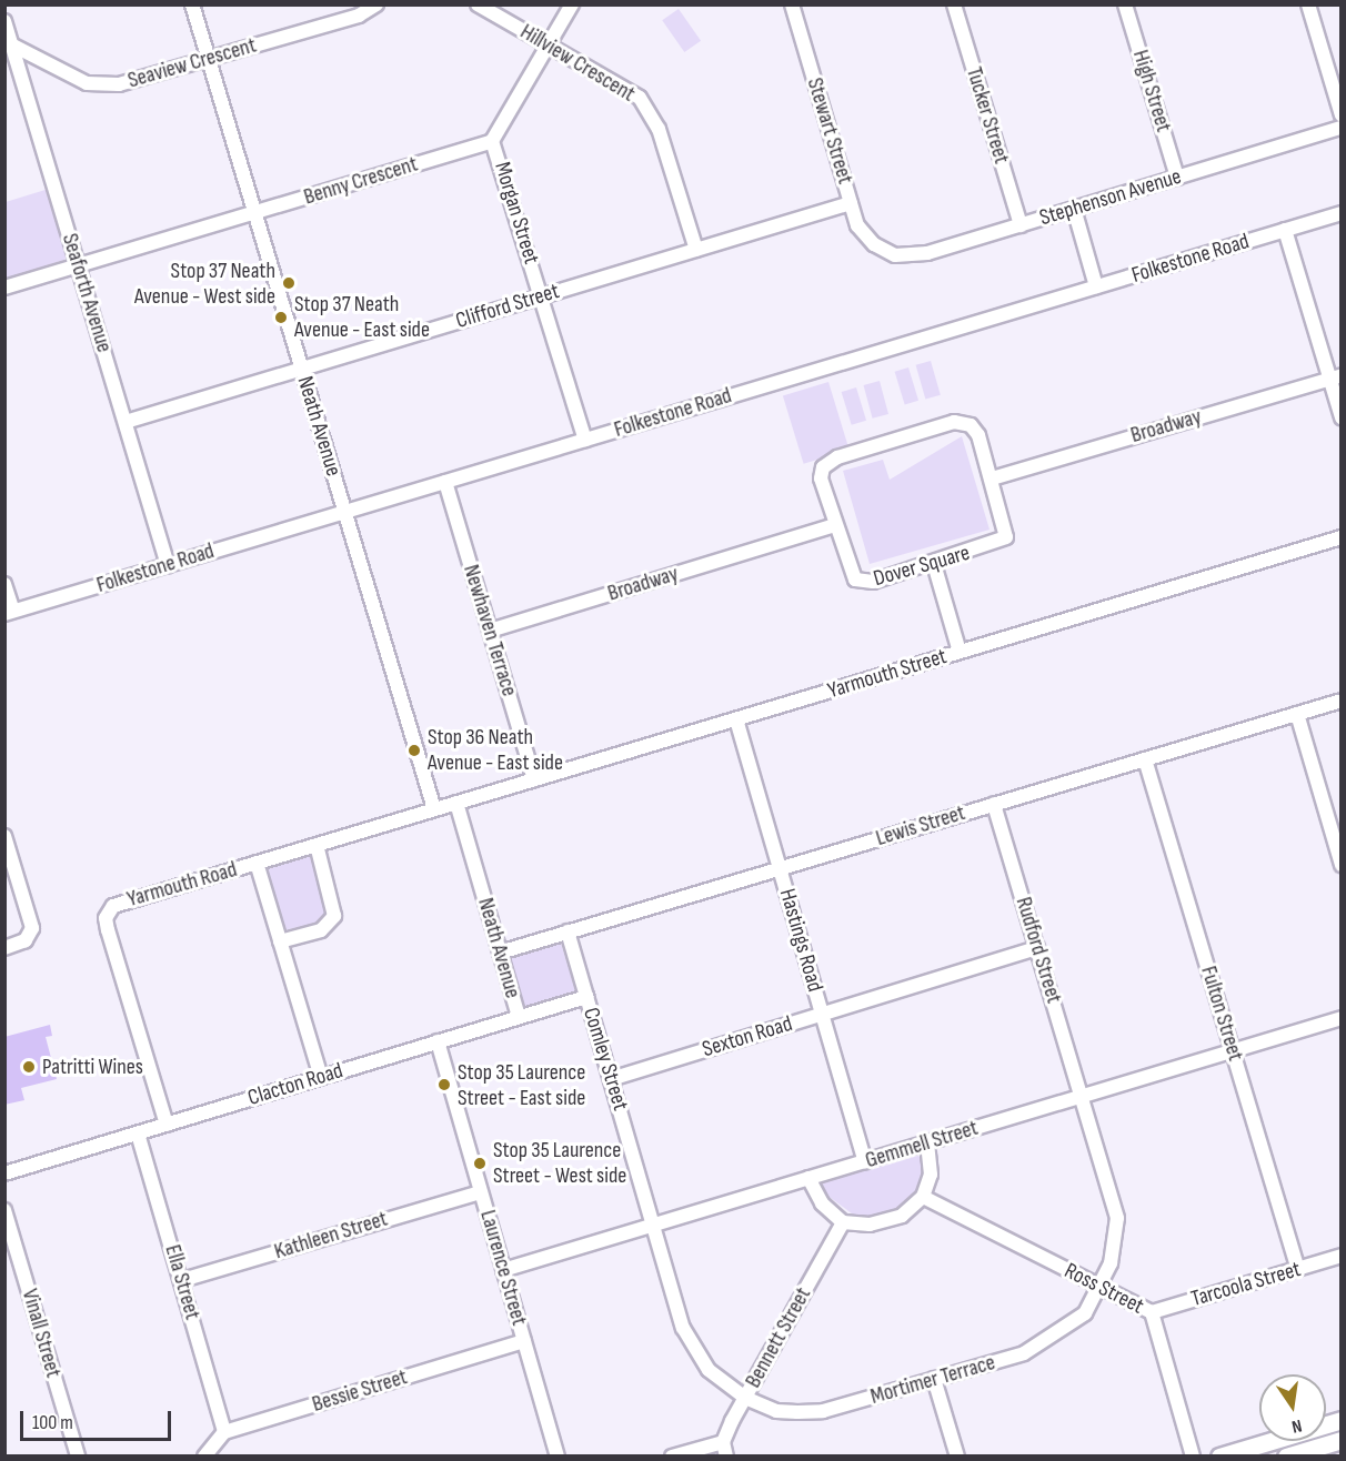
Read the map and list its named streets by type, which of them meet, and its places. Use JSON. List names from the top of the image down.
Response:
{
  "streets": {
    "street": [
      "Seaview Crescent",
      "Hillview Crescent",
      "High Street",
      "Tucker Street",
      "Stewart Street",
      "Benny Crescent",
      "Stephenson Avenue",
      "Morgan Street",
      "Folkestone Road",
      "Seaforth Avenue",
      "Clifford Street",
      "Neath Avenue",
      "Broadway",
      "Dover Square",
      "Newhaven Terrace",
      "Yarmouth Street",
      "Lewis Street",
      "Yarmouth Road",
      "Hastings Road",
      "Rudford Street",
      "Fulton Street",
      "Sexton Road",
      "Comley Street",
      "Clacton Road",
      "Gemmell Street",
      "Kathleen Street",
      "Laurence Street",
      "Ella Street",
      "Tarcoola Street",
      "Ross Street",
      "Vinall Street",
      "Bennett Street",
      "Mortimer Terrace",
      "Bessie Street"
    ]
  },
  "crossings": [
    ["Seaview Crescent", "Seaforth Avenue"],
    ["Seaview Crescent", "Neath Avenue"],
    ["Hillview Crescent", "Clifford Street"],
    ["High Street", "Stephenson Avenue"],
    ["Tucker Street", "Stephenson Avenue"],
    ["Stewart Street", "Stephenson Avenue"],
    ["Stewart Street", "Clifford Street"],
    ["Benny Crescent", "Morgan Street"],
    ["Benny Crescent", "Seaforth Avenue"],
    ["Benny Crescent", "Neath Avenue"],
    ["Morgan Street", "Folkestone Road"],
    ["Morgan Street", "Clifford Street"],
    ["Folkestone Road", "Seaforth Avenue"],
    ["Folkestone Road", "Neath Avenue"],
    ["Folkestone Road", "Newhaven Terrace"],
    ["Seaforth Avenue", "Clifford Street"],
    ["Clifford Street", "Neath Avenue"],
    ["Neath Avenue", "Yarmouth Street"],
    ["Neath Avenue", "Lewis Street"],
    ["Neath Avenue", "Yarmouth Road"],
    ["Neath Avenue", "Clacton Road"],
    ["Broadway", "Dover Square"],
    ["Broadway", "Newhaven Terrace"],
    ["Newhaven Terrace", "Yarmouth Street"],
    ["Yarmouth Street", "Yarmouth Road"],
    ["Yarmouth Street", "Hastings Road"],
    ["Lewis Street", "Hastings Road"],
    ["Lewis Street", "Rudford Street"],
    ["Lewis Street", "Fulton Street"],
    ["Lewis Street", "Comley Street"],
    ["Yarmouth Road", "Clacton Road"],
    ["Hastings Road", "Sexton Road"],
    ["Hastings Road", "Gemmell Street"],
    ["Rudford Street", "Sexton Road"],
    ["Rudford Street", "Gemmell Street"],
    ["Rudford Street", "Mortimer Terrace"],
    ["Fulton Street", "Gemmell Street"],
    ["Fulton Street", "Tarcoola Street"],
    ["Sexton Road", "Comley Street"],
    ["Comley Street", "Clacton Road"],
    ["Comley Street", "Gemmell Street"],
    ["Comley Street", "Mortimer Terrace"],
    ["Clacton Road", "Laurence Street"],
    ["Clacton Road", "Ella Street"],
    ["Gemmell Street", "Laurence Street"],
    ["Gemmell Street", "Mortimer Terrace"],
    ["Kathleen Street", "Laurence Street"],
    ["Kathleen Street", "Ella Street"],
    ["Laurence Street", "Bessie Street"],
    ["Ella Street", "Bessie Street"],
    ["Tarcoola Street", "Ross Street"],
    ["Ross Street", "Mortimer Terrace"],
    ["Bennett Street", "Mortimer Terrace"]
  ],
  "places": [
    "Stop 37 Neath Avenue - West side",
    "Stop 37 Neath Avenue - East side",
    "Stop 36 Neath Avenue - East side",
    "Patritti Wines",
    "Stop 35 Laurence Street - East side",
    "Stop 35 Laurence Street - West side"
  ],
  "scale_bar": "100 m",
  "north": "bottom"
}
